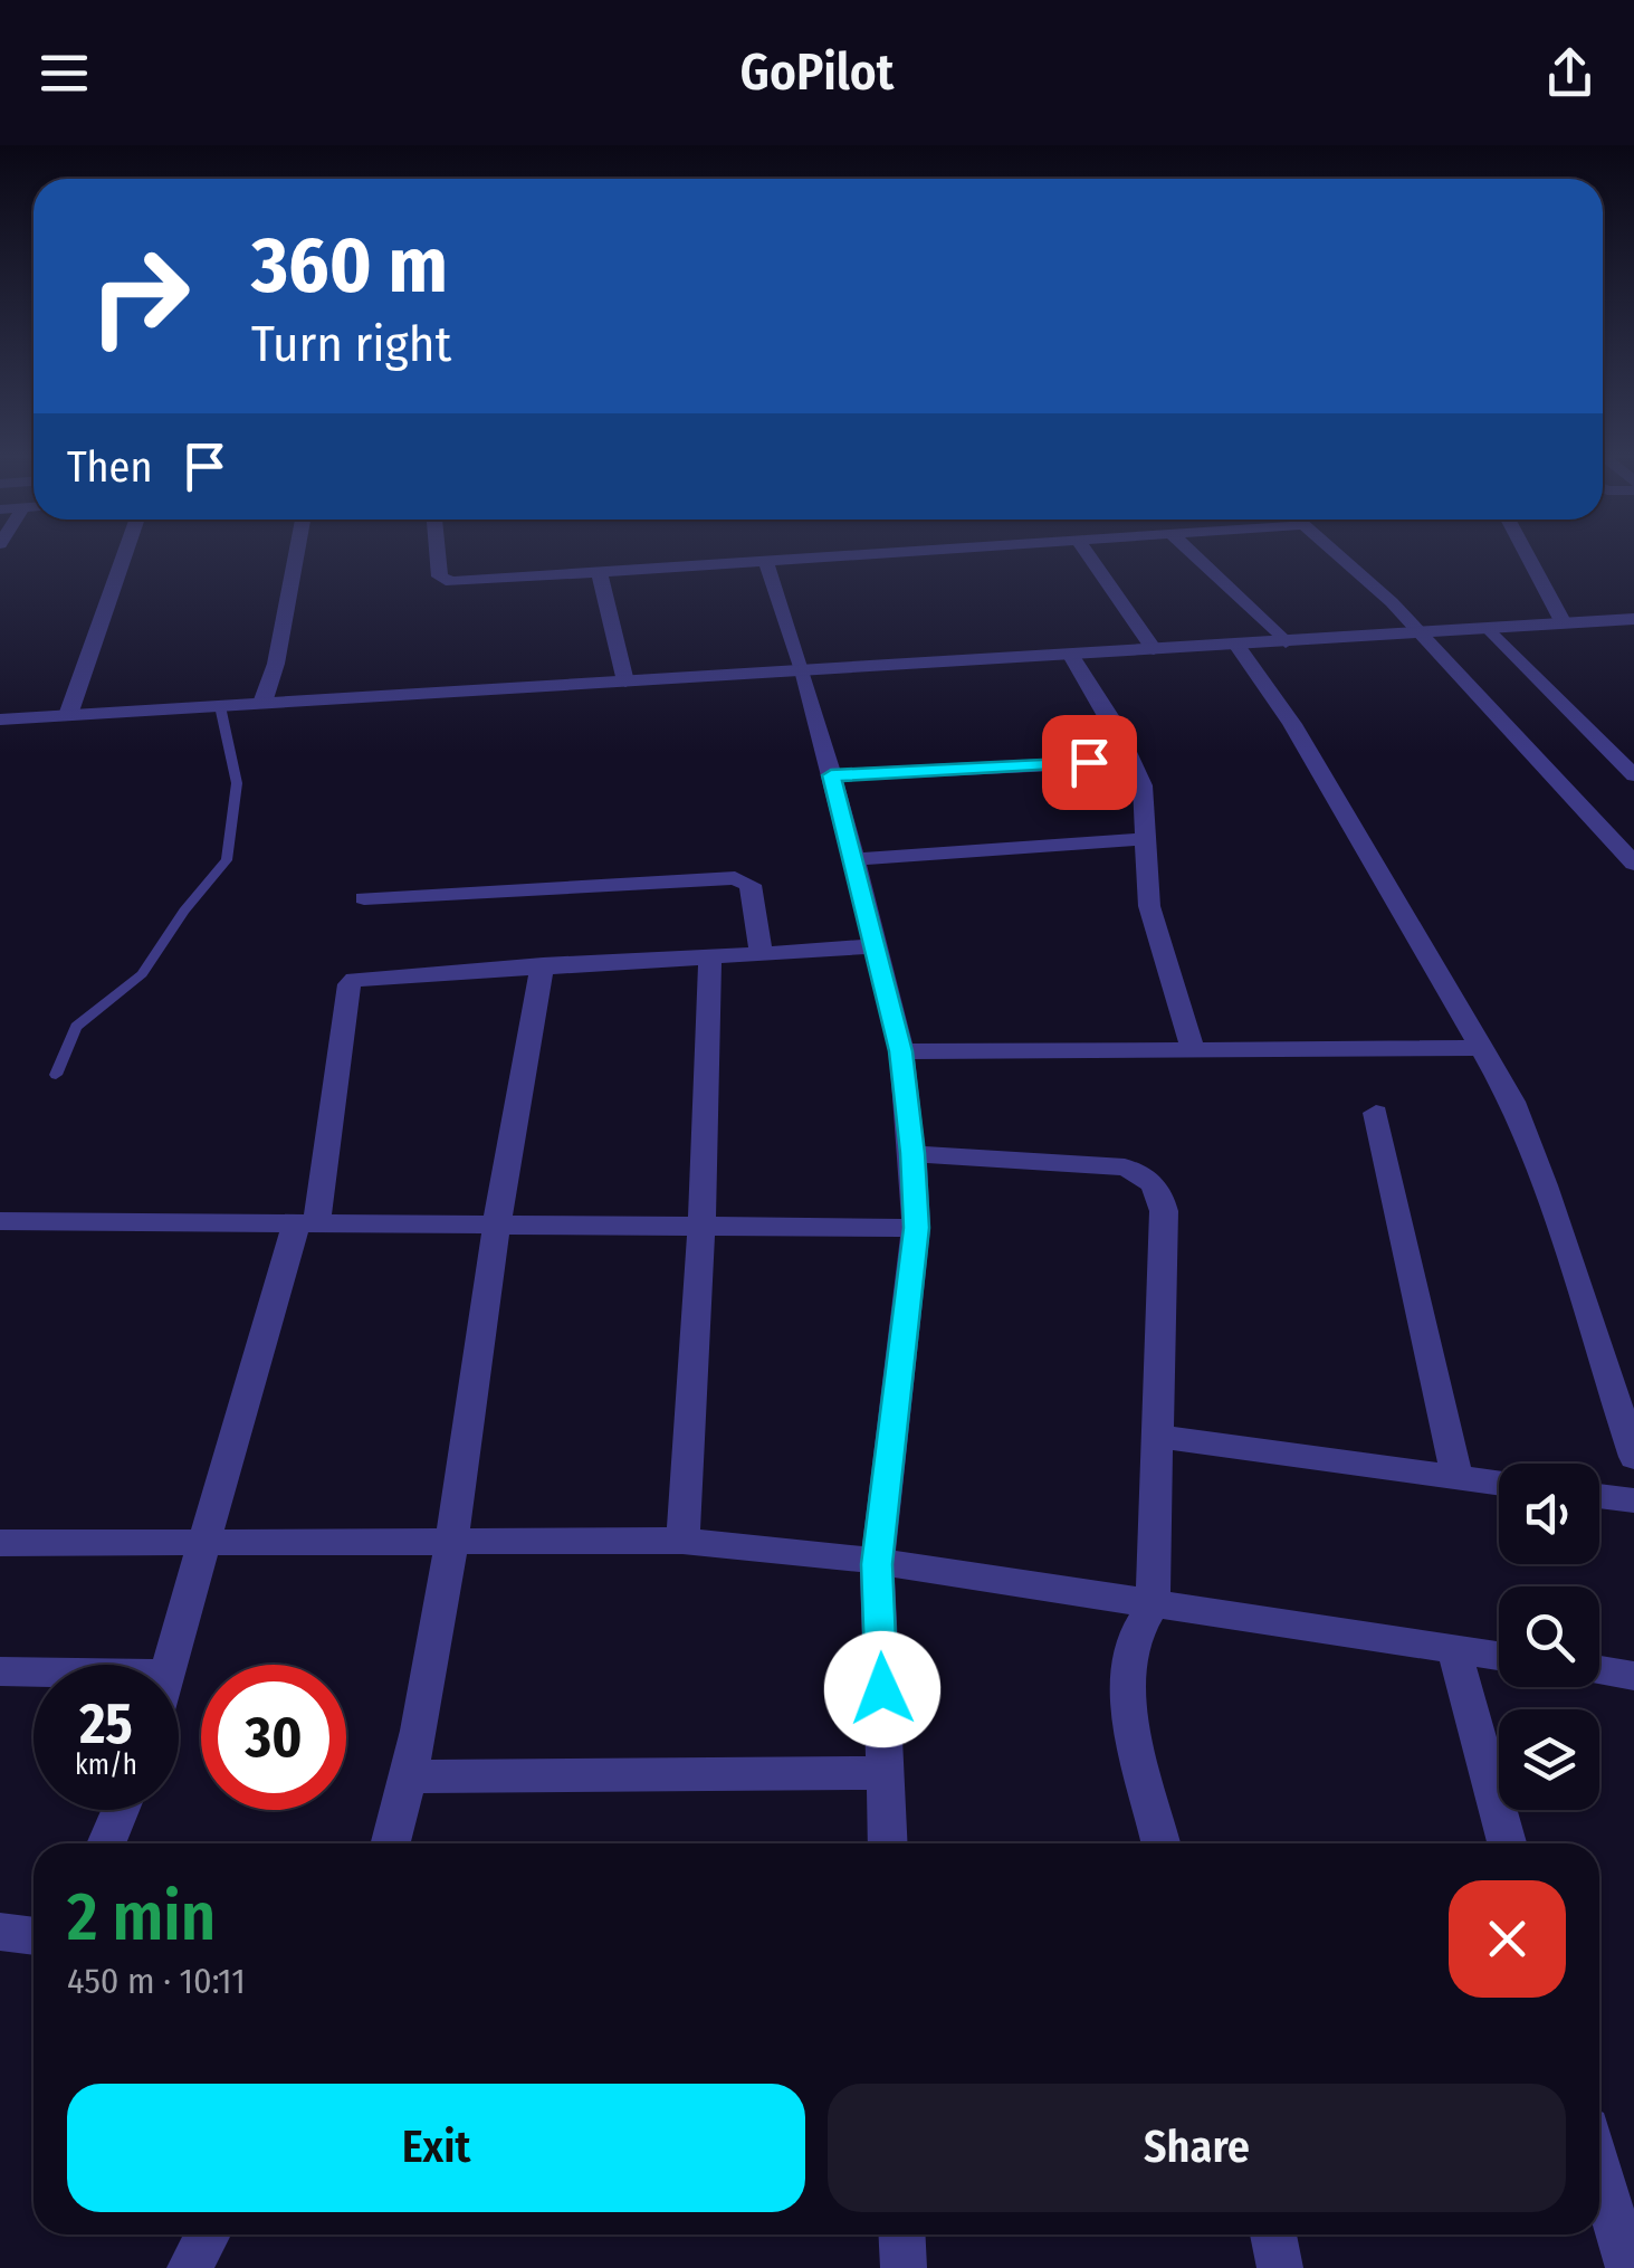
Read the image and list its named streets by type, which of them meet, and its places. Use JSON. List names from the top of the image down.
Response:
{
  "page": {
    "header": "GoPilot",
    "turn": ["360 m", "Turn right"],
    "then": "Then",
    "speed": "25 km/h",
    "limit": "30",
    "heading": ["2 min", "450 m · 10:11"],
    "buttons": ["Exit", "Share"]
  }
}
